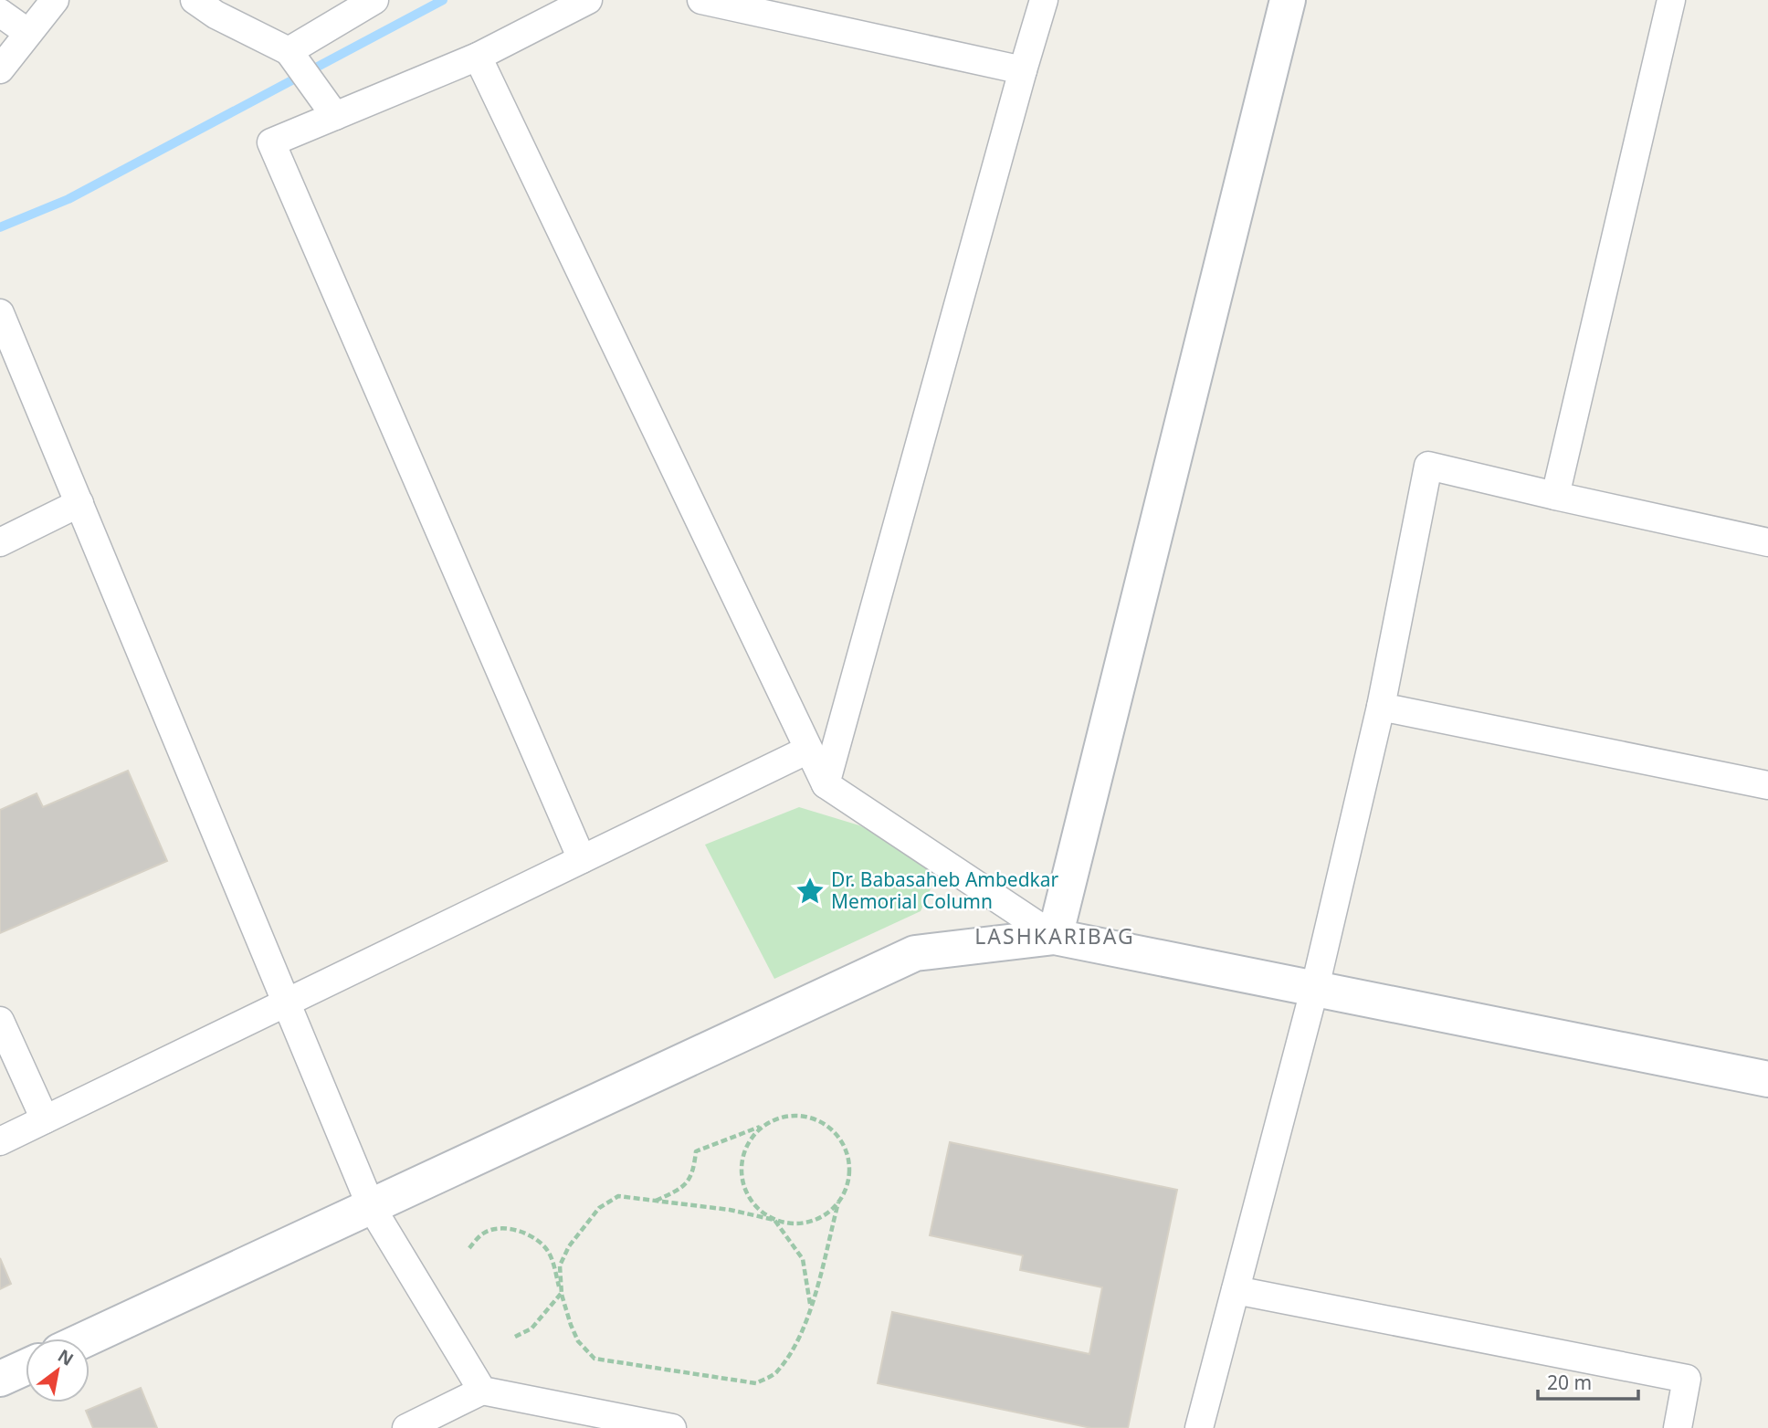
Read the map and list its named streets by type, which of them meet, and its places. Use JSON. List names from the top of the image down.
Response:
{
  "districts": ["LASHKARIBAG"],
  "places": {
    "place": ["Dr. Babasaheb Ambedkar Memorial Column"]
  },
  "scale_bar": "20 m",
  "north": "top right"
}
